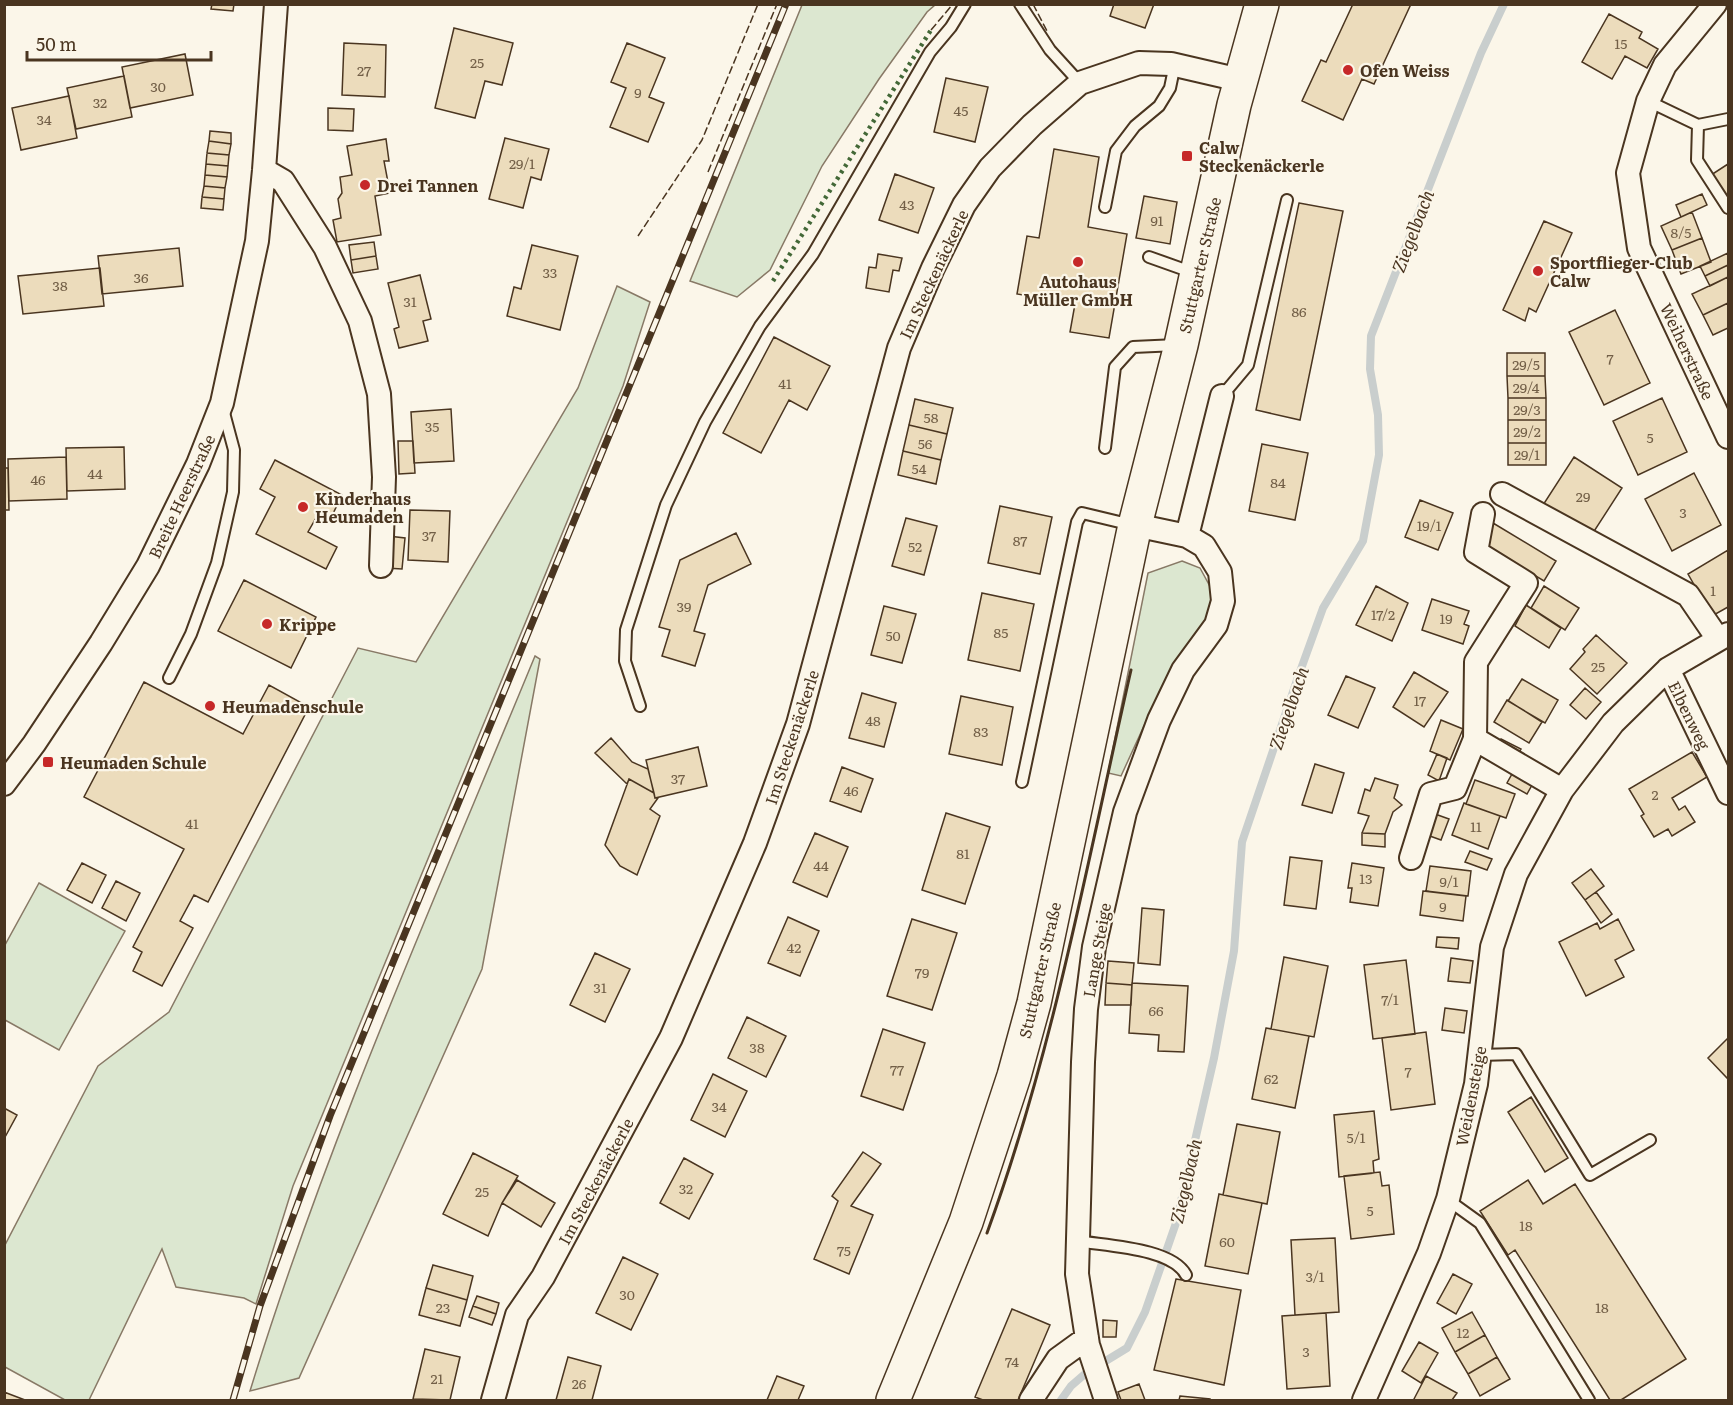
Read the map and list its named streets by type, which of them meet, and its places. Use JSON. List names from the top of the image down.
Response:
{
  "streets": {
    "main road": ["Stuttgarter Straße"],
    "street": [
      "Im Steckenäckerle",
      "Weiherstraße",
      "Breite Heerstraße",
      "Elbenweg",
      "Lange Steige",
      "Weidensteige"
    ]
  },
  "crossings": [
    ["Stuttgarter Straße", "Im Steckenäckerle"],
    ["Elbenweg", "Weidensteige"]
  ],
  "water": ["Ziegelbach"],
  "places": {
    "other": [
      "Ofen Weiss",
      "Drei Tannen",
      "Autohaus Müller GmbH",
      "Sportflieger-Club Calw",
      "Kinderhaus Heumaden",
      "Krippe",
      "Heumadenschule"
    ],
    "transit": ["Calw Steckenäckerle", "Heumaden Schule"]
  },
  "house_numbers": [
    "15",
    "25",
    "27",
    "30",
    "9",
    "32",
    "45",
    "34",
    "29/1",
    "43",
    "91",
    "8/5",
    "33",
    "36",
    "38",
    "31",
    "86",
    "7",
    "29/5",
    "41",
    "29/4",
    "29/3",
    "58",
    "35",
    "29/2",
    "5",
    "56",
    "29/1",
    "54",
    "44",
    "46",
    "84",
    "29",
    "3",
    "19/1",
    "37",
    "87",
    "52",
    "1",
    "39",
    "17/2",
    "19",
    "85",
    "50",
    "25",
    "17",
    "48",
    "83",
    "37",
    "46",
    "2",
    "41",
    "11",
    "81",
    "44",
    "13",
    "9/1",
    "9",
    "42",
    "79",
    "31",
    "7/1",
    "66",
    "38",
    "77",
    "7",
    "62",
    "34",
    "5/1",
    "32",
    "25",
    "5",
    "18",
    "60",
    "75",
    "3/1",
    "30",
    "23",
    "18",
    "12",
    "3",
    "74",
    "21",
    "26"
  ],
  "scale_bar": "50 m"
}
